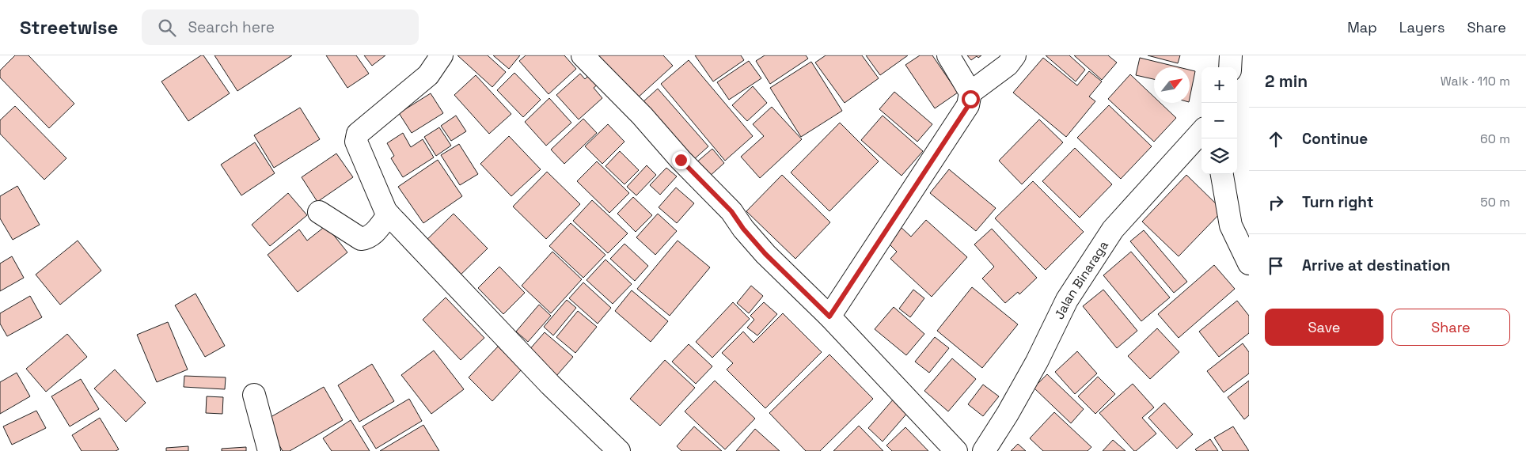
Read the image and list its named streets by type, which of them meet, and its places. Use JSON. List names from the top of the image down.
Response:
{
  "streets": {
    "street": ["Jalan Binaraga"]
  },
  "north": "top right",
  "page": {
    "header": "Streetwise",
    "search": "Search here",
    "nav": ["Map", "Layers", "Share"],
    "heading": ["2 min", "Walk · 110 m"],
    "map_buttons": ["+", "−"],
    "list": [
      ["Continue", "60 m"],
      ["Turn right", "50 m"],
      "Arrive at destination"
    ],
    "buttons": ["Save", "Share"]
  }
}
